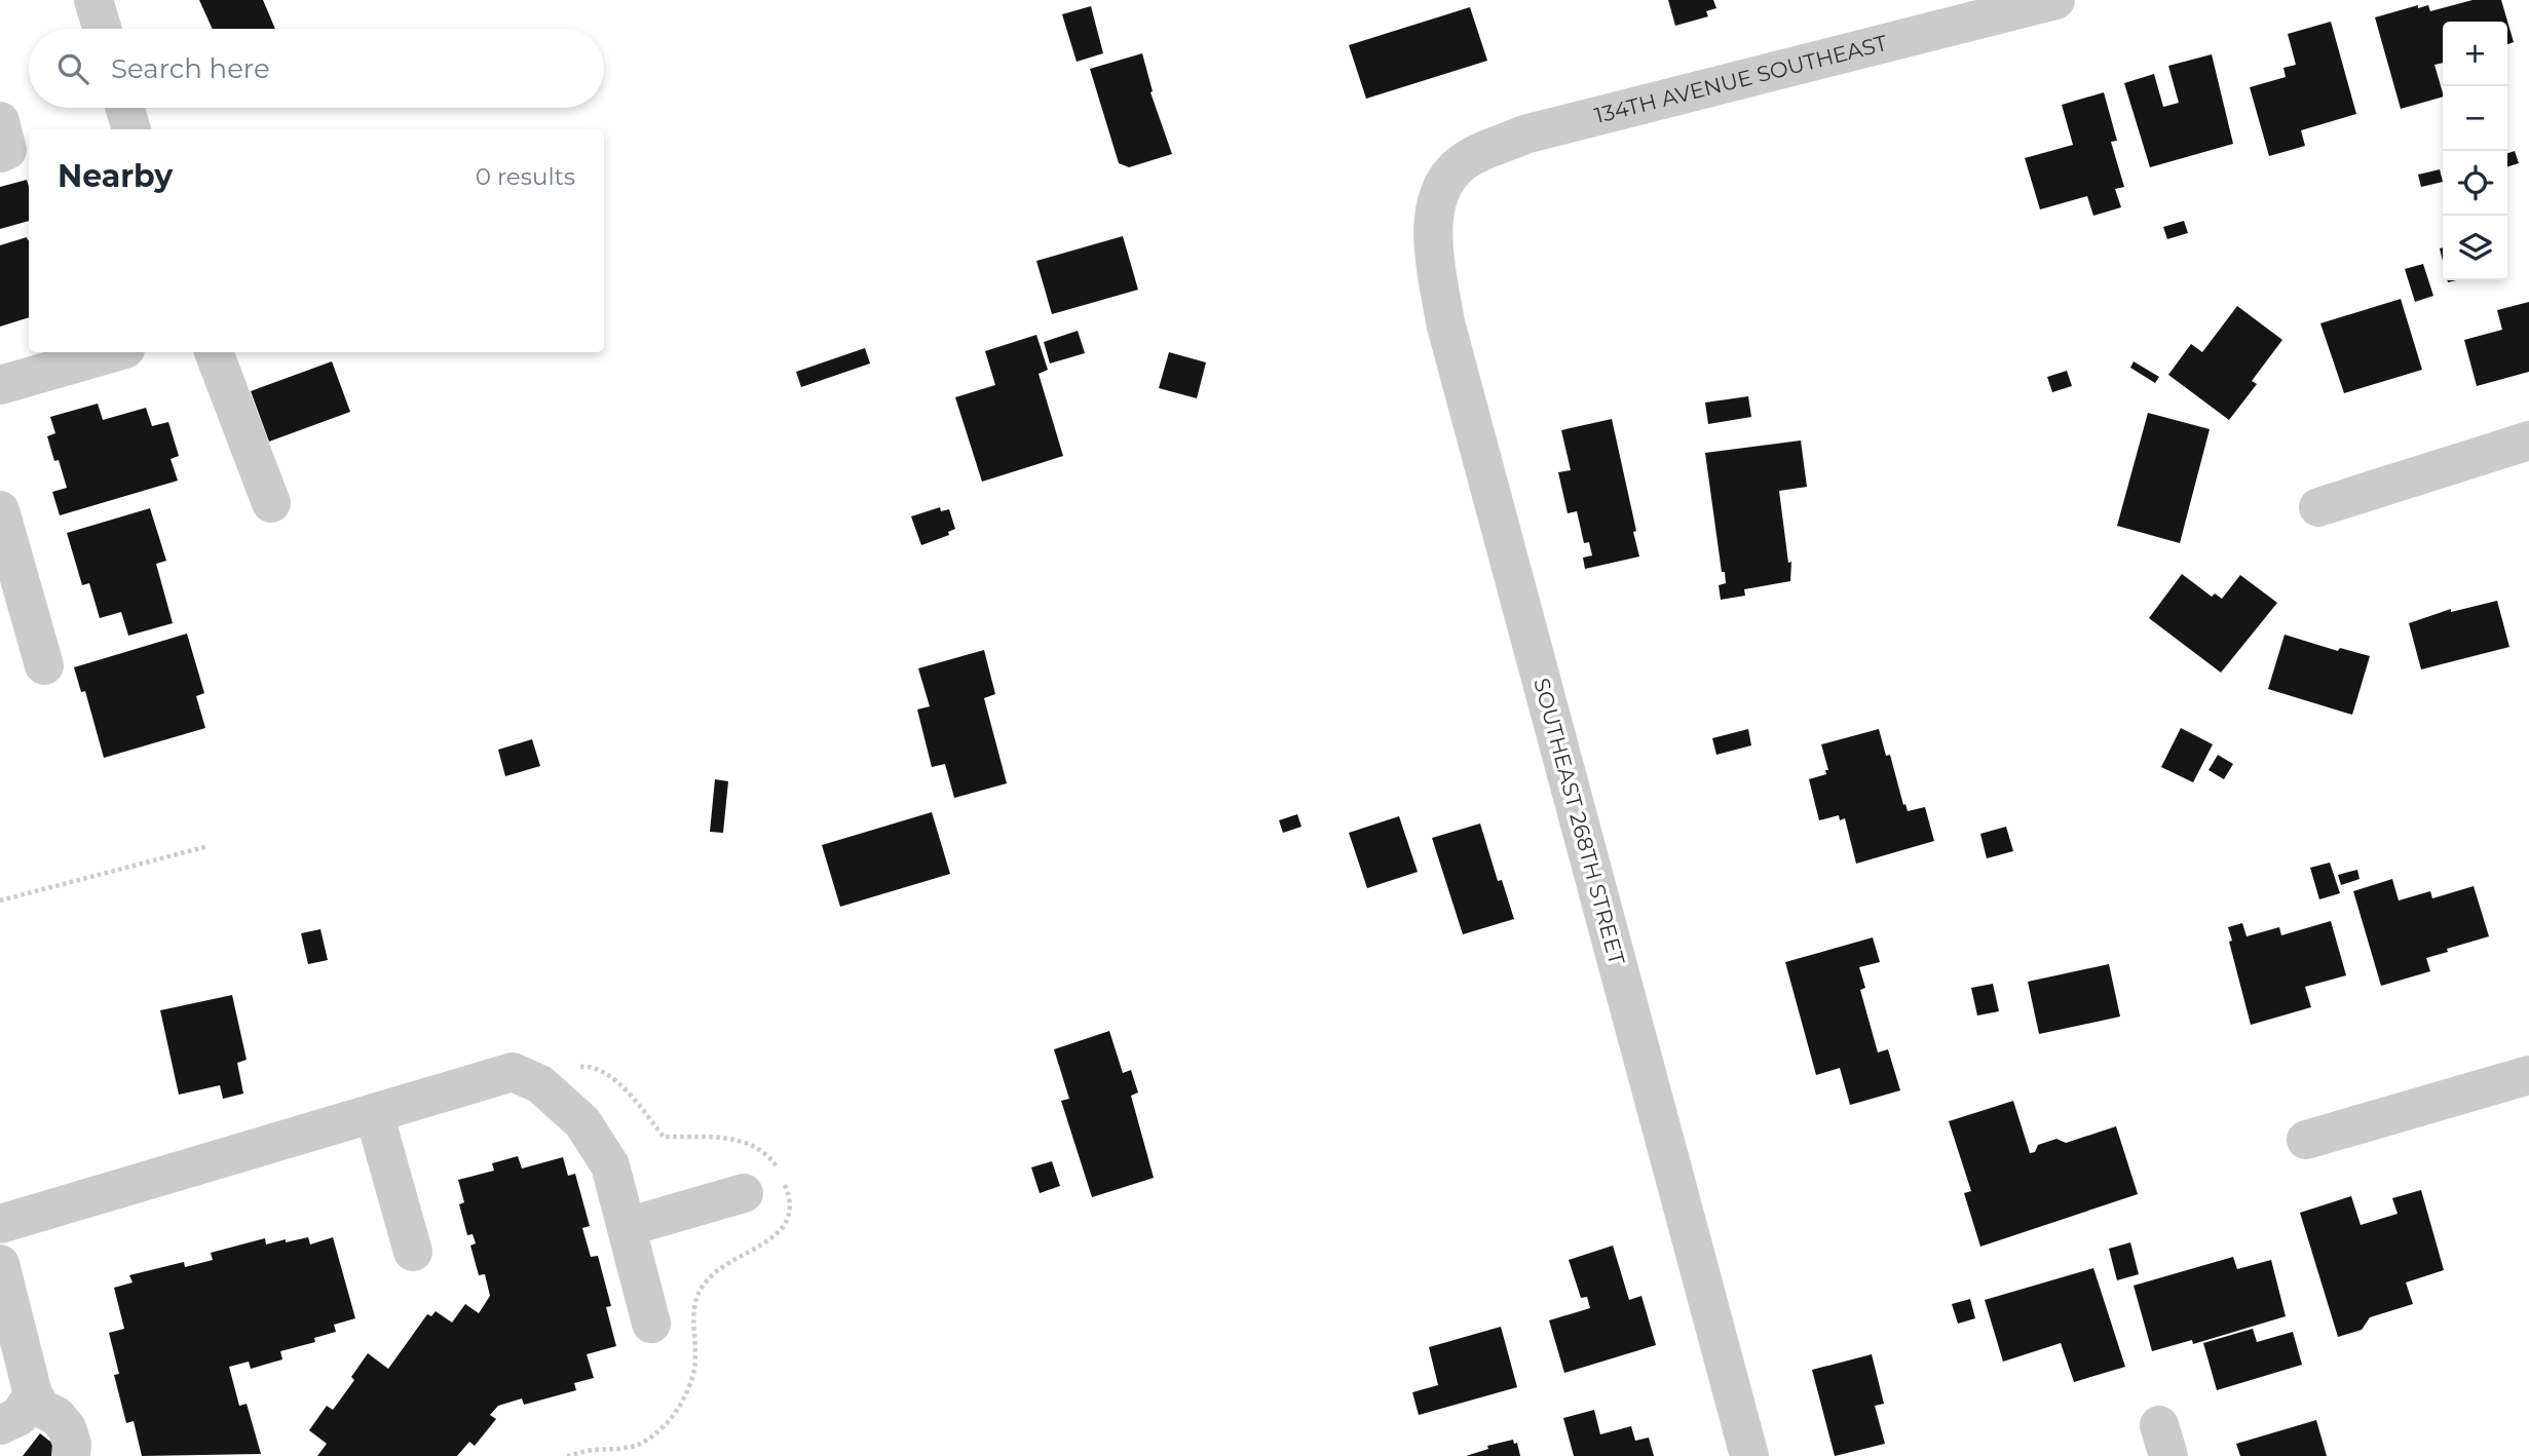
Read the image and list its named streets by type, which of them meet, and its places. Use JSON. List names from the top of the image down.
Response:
{
  "streets": {
    "street": ["134TH AVENUE SOUTHEAST", "SOUTHEAST 268TH STREET"]
  },
  "crossings": [
    ["134TH AVENUE SOUTHEAST", "SOUTHEAST 268TH STREET"]
  ],
  "page": {
    "map_buttons": ["+", "−"],
    "search": "Search here",
    "heading": ["Nearby", "0 results"]
  }
}
